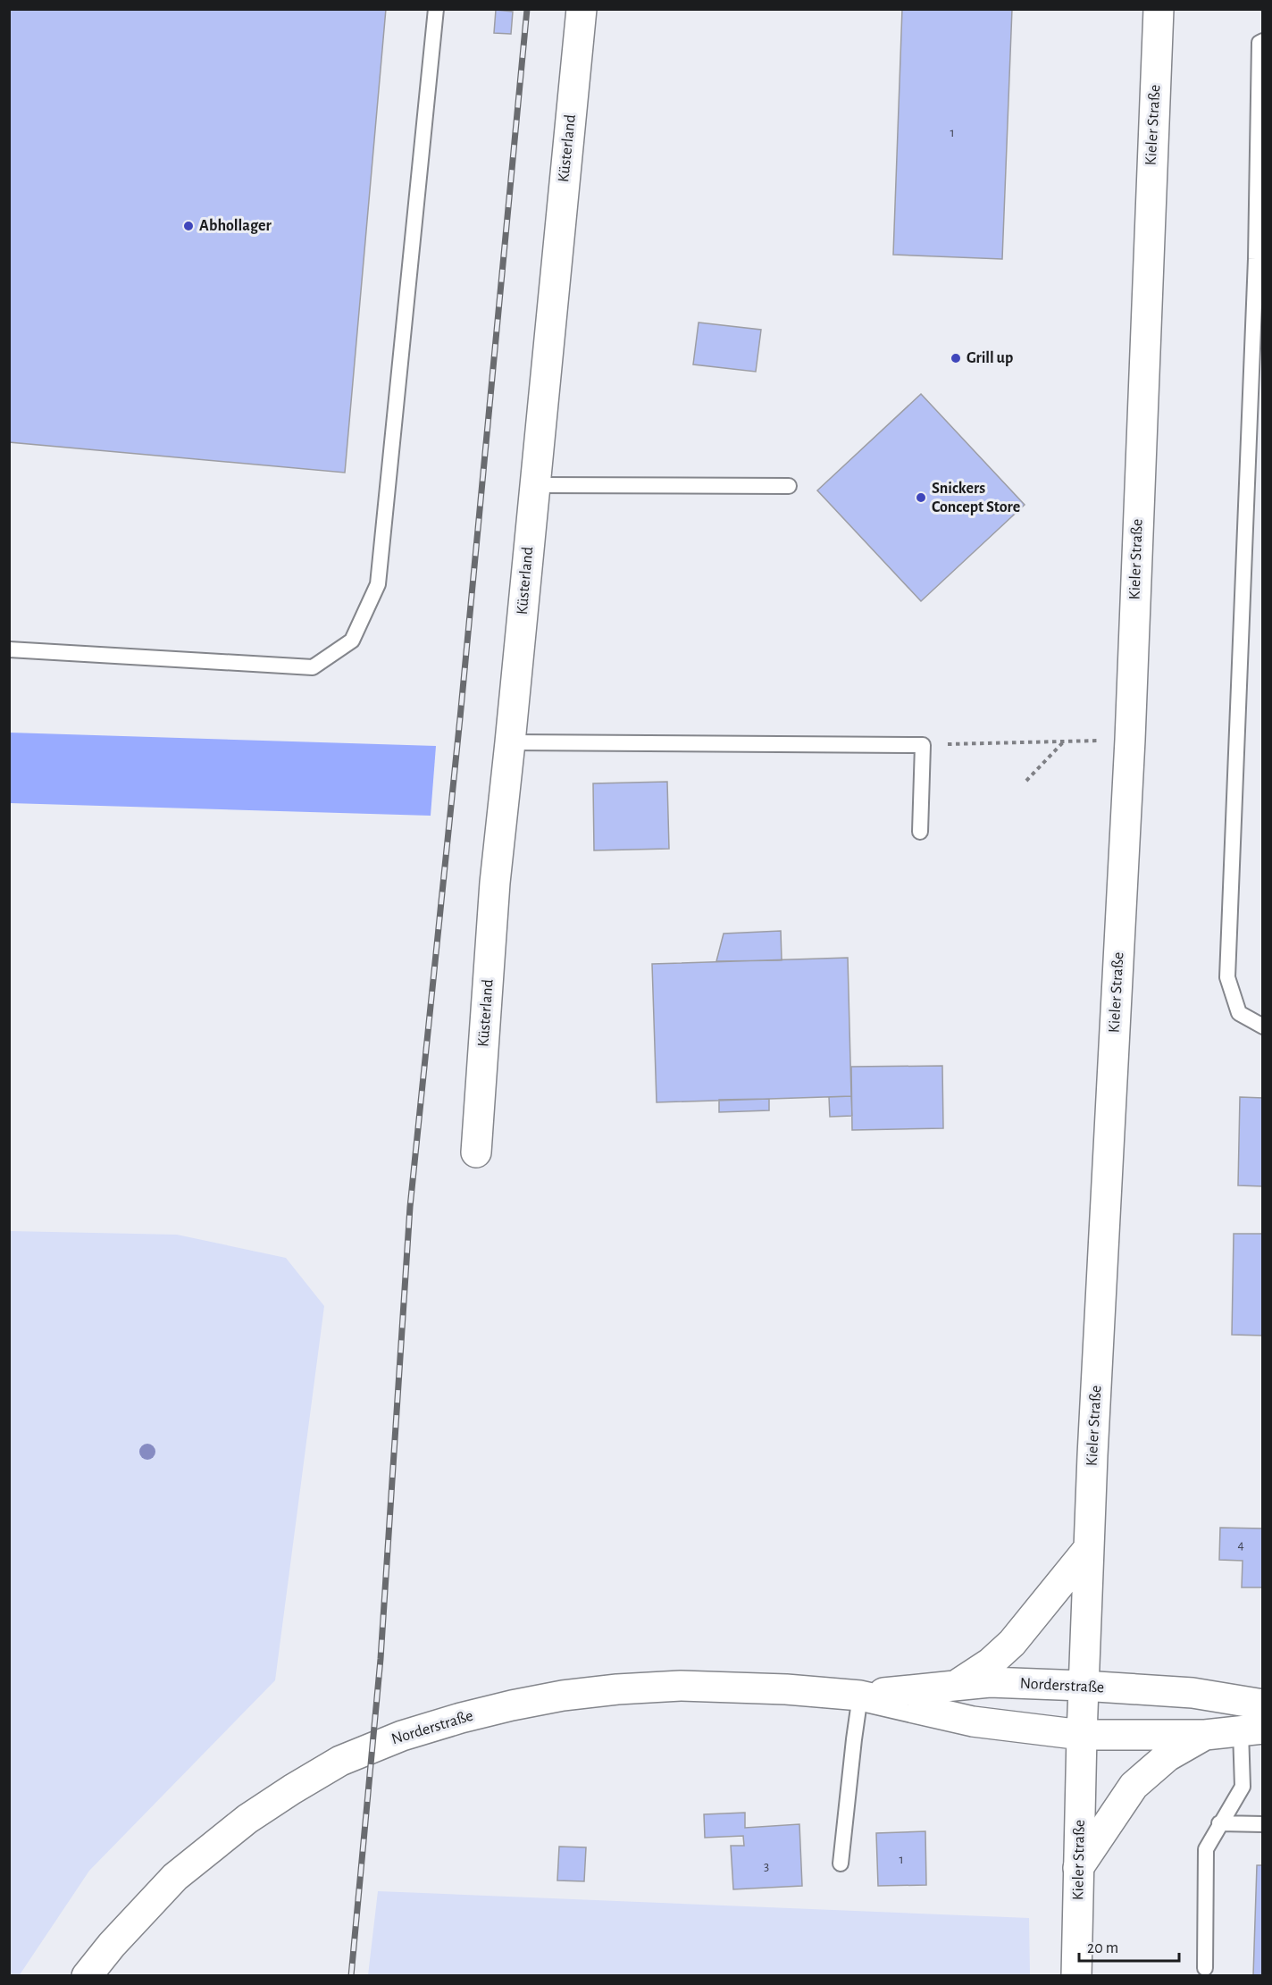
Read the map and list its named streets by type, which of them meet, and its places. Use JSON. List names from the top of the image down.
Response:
{
  "streets": {
    "main road": ["Kieler Straße", "Küsterland", "Norderstraße"]
  },
  "crossings": [
    ["Kieler Straße", "Norderstraße"]
  ],
  "places": ["Abhollager", "Grill up", "Snickers Concept Store"],
  "house_numbers": [
    "1",
    "4",
    "1",
    "3"
  ],
  "scale_bar": "20 m"
}
